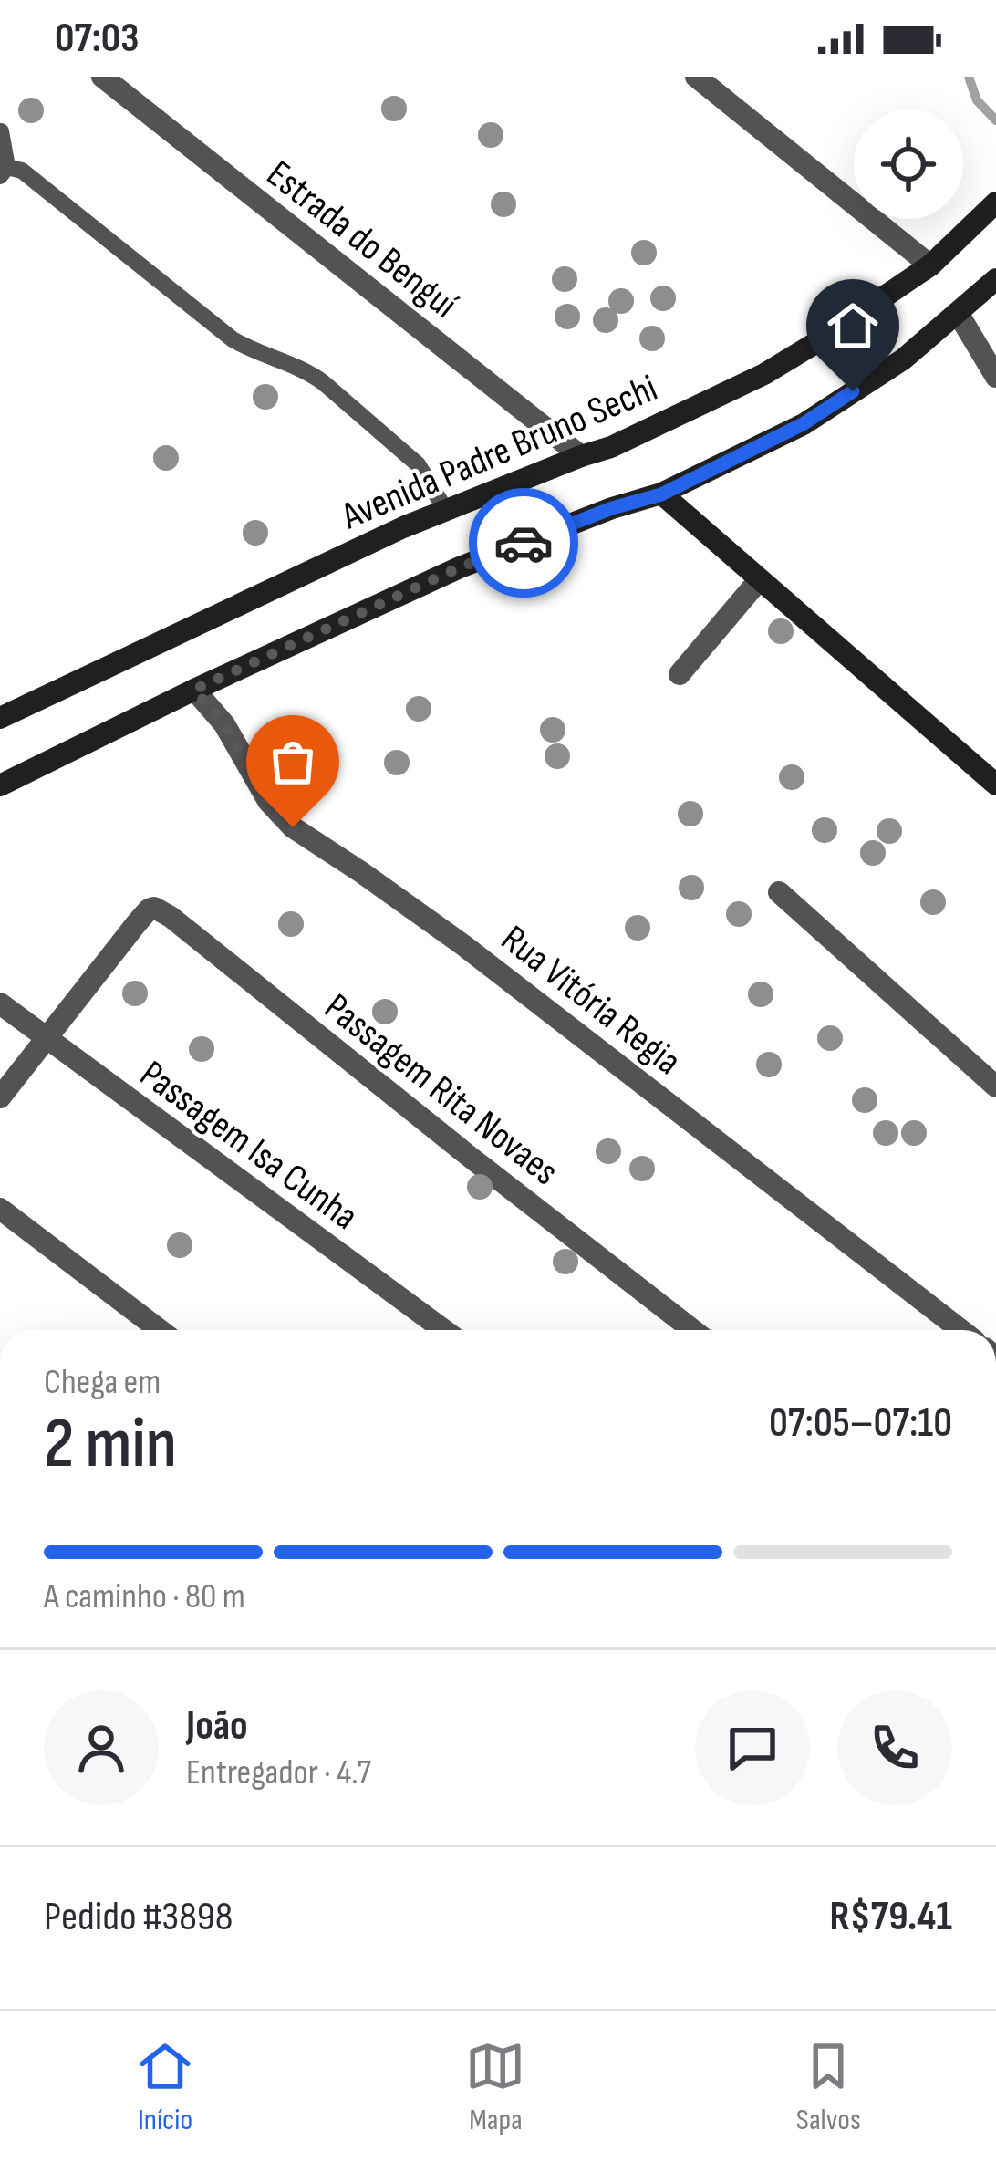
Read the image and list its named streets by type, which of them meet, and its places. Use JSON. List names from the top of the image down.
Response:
{
  "streets": {
    "main road": ["Avenida Padre Bruno Sechi"],
    "street": [
      "Estrada do Benguí",
      "Rua Vitória Regia",
      "Passagem Rita Novaes",
      "Passagem Isa Cunha"
    ]
  },
  "crossings": [
    ["Estrada do Benguí", "Avenida Padre Bruno Sechi"],
    ["Passagem Rita Novaes", "Passagem Isa Cunha"]
  ],
  "page": {
    "status": "07:03",
    "heading": ["2 min", "Chega em", "07:05–07:10"],
    "panel": [
      "João",
      "Entregador · 4.7",
      "Pedido #3898",
      "R$79.41"
    ],
    "bar": "A caminho · 80 m",
    "tabs": ["Início", "Mapa", "Salvos"]
  }
}
